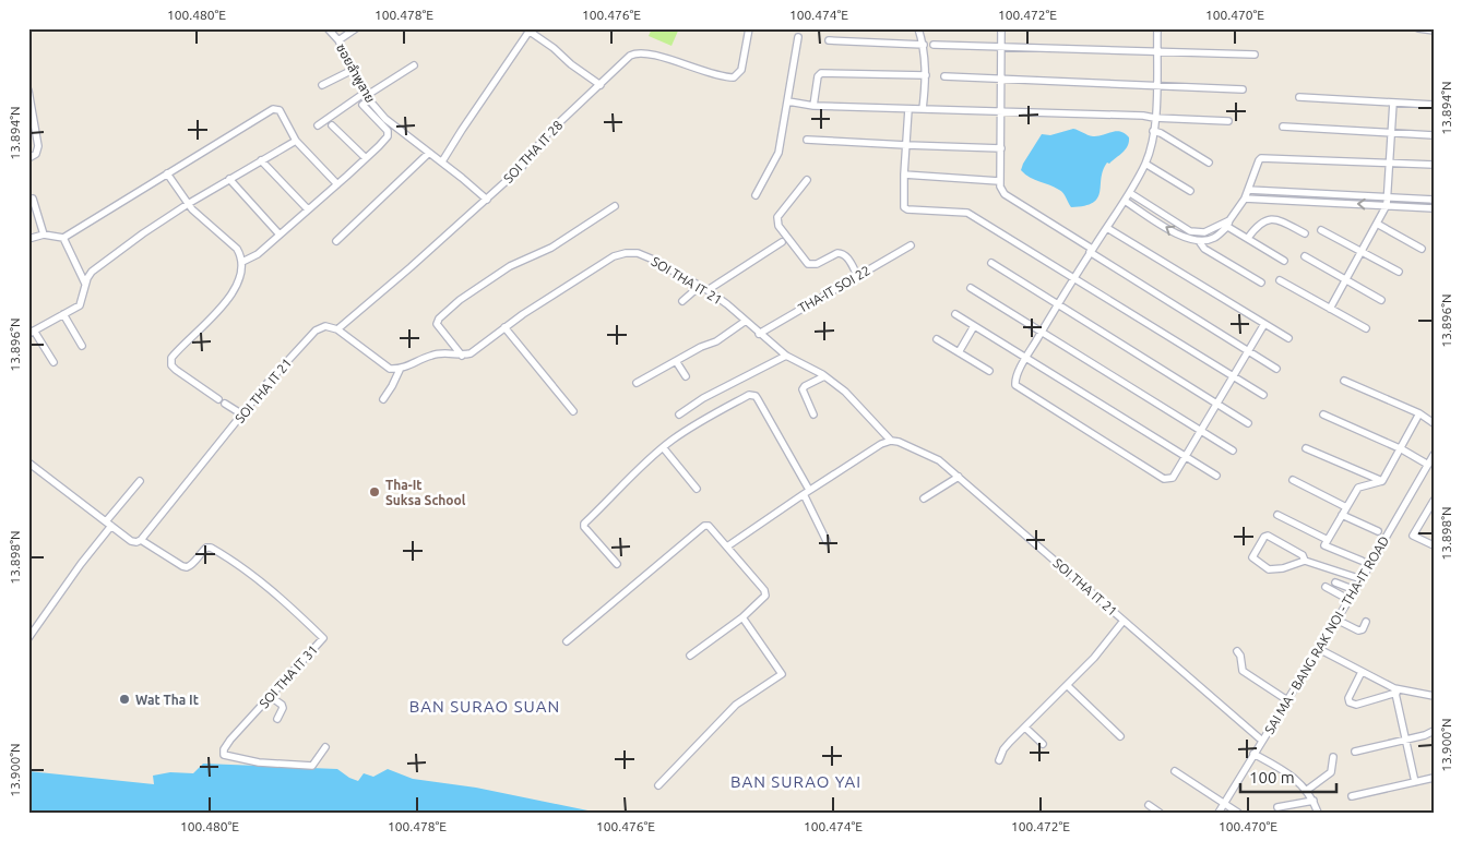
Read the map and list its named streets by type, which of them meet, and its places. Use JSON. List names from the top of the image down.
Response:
{
  "streets": {
    "street": [
      "ซอยลำพูลาย",
      "SOI THA IT 28",
      "SOI THA IT 21",
      "THA-IT SOI 22",
      "SAI MA - BANG RAK NOI - THA-IT ROAD",
      "SOI THA IT 31"
    ]
  },
  "crossings": [
    ["ซอยลำพูลาย", "SOI THA IT 28"],
    ["SOI THA IT 28", "SOI THA IT 21"],
    ["SOI THA IT 21", "THA-IT SOI 22"],
    ["SOI THA IT 21", "SAI MA - BANG RAK NOI - THA-IT ROAD"],
    ["SOI THA IT 21", "SOI THA IT 31"]
  ],
  "districts": ["BAN SURAO SUAN", "BAN SURAO YAI"],
  "places": ["Tha-It Suksa School", "Wat Tha It"],
  "scale_bar": "100 m",
  "coordinates": [
    "100.480°E",
    "100.478°E",
    "100.476°E",
    "100.474°E",
    "100.472°E",
    "100.470°E",
    "13.894°N",
    "13.896°N",
    "13.898°N",
    "13.900°N"
  ]
}
